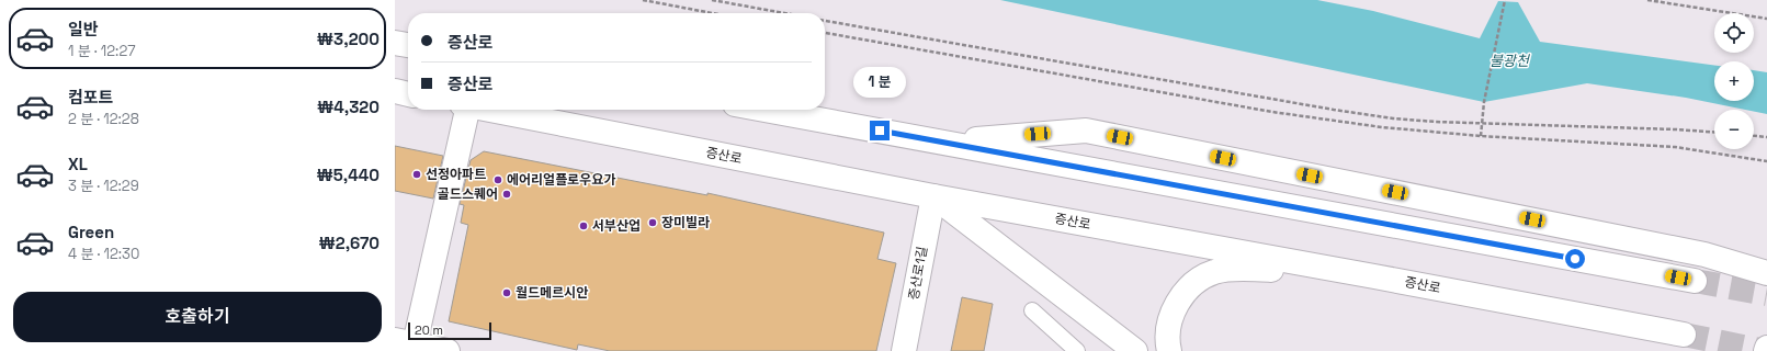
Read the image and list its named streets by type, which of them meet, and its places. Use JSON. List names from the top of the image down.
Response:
{
  "streets": {
    "main road": ["증산로", "증산로1길"]
  },
  "crossings": [
    ["증산로", "증산로1길"]
  ],
  "water": ["불광천"],
  "places": [
    "선정아파트",
    "에어리얼플로우요가",
    "골드스퀘어",
    "장미빌라",
    "서부산업",
    "월드메르시안"
  ],
  "scale_bar": "20 m",
  "page": {
    "list": [
      {
        "name": "일반",
        "note": "1 분 · 12:27",
        "value": "₩3,200"
      },
      {
        "name": "컴포트",
        "note": "2 분 · 12:28",
        "value": "₩4,320"
      },
      {
        "name": "XL",
        "note": "3 분 · 12:29",
        "value": "₩5,440"
      },
      {
        "name": "Green",
        "note": "4 분 · 12:30",
        "value": "₩2,670"
      }
    ],
    "map_buttons": ["+", "−"],
    "banner": ["증산로", "증산로"],
    "bubble": "1 분",
    "buttons": "호출하기",
    "scale": "20 m"
  }
}
